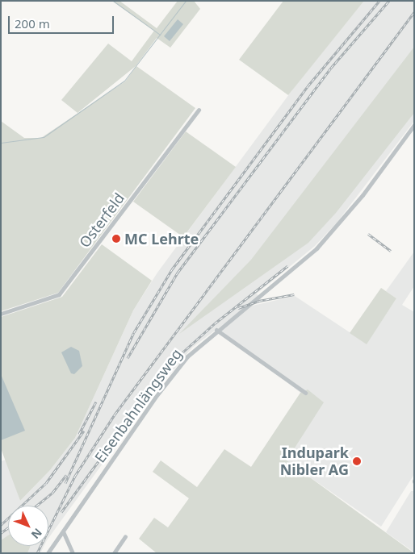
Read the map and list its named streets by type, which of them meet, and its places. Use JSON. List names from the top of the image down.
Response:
{
  "streets": {
    "street": ["Osterfeld", "Eisenbahnlängsweg"]
  },
  "places": ["MC Lehrte", "Indupark Nibler AG"],
  "scale_bar": "200 m",
  "north": "bottom right"
}
